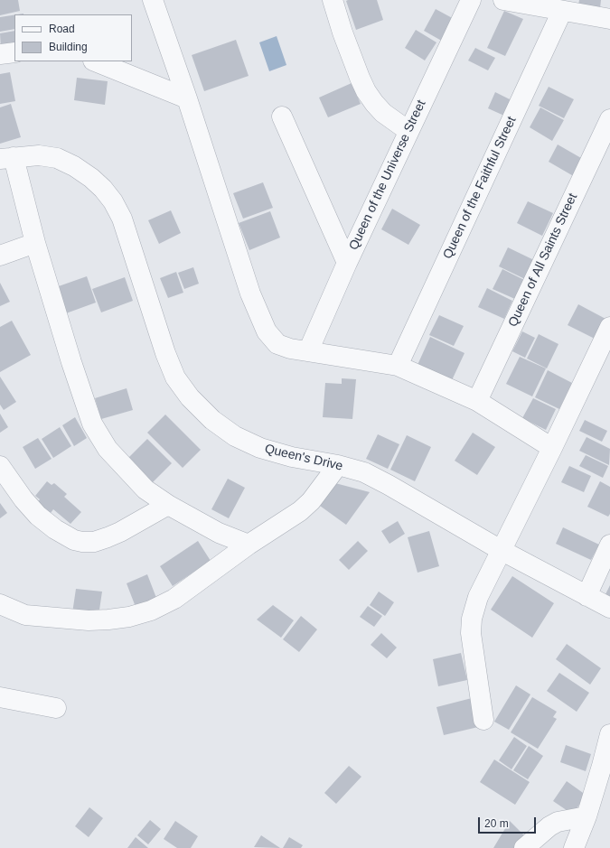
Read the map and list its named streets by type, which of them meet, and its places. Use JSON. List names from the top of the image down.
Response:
{
  "streets": {
    "street": [
      "Queen of the Universe Street",
      "Queen of the Faithful Street",
      "Queen of All Saints Street",
      "Queen's Drive"
    ]
  },
  "legend": ["Road", "Building"],
  "scale_bar": "20 m"
}
